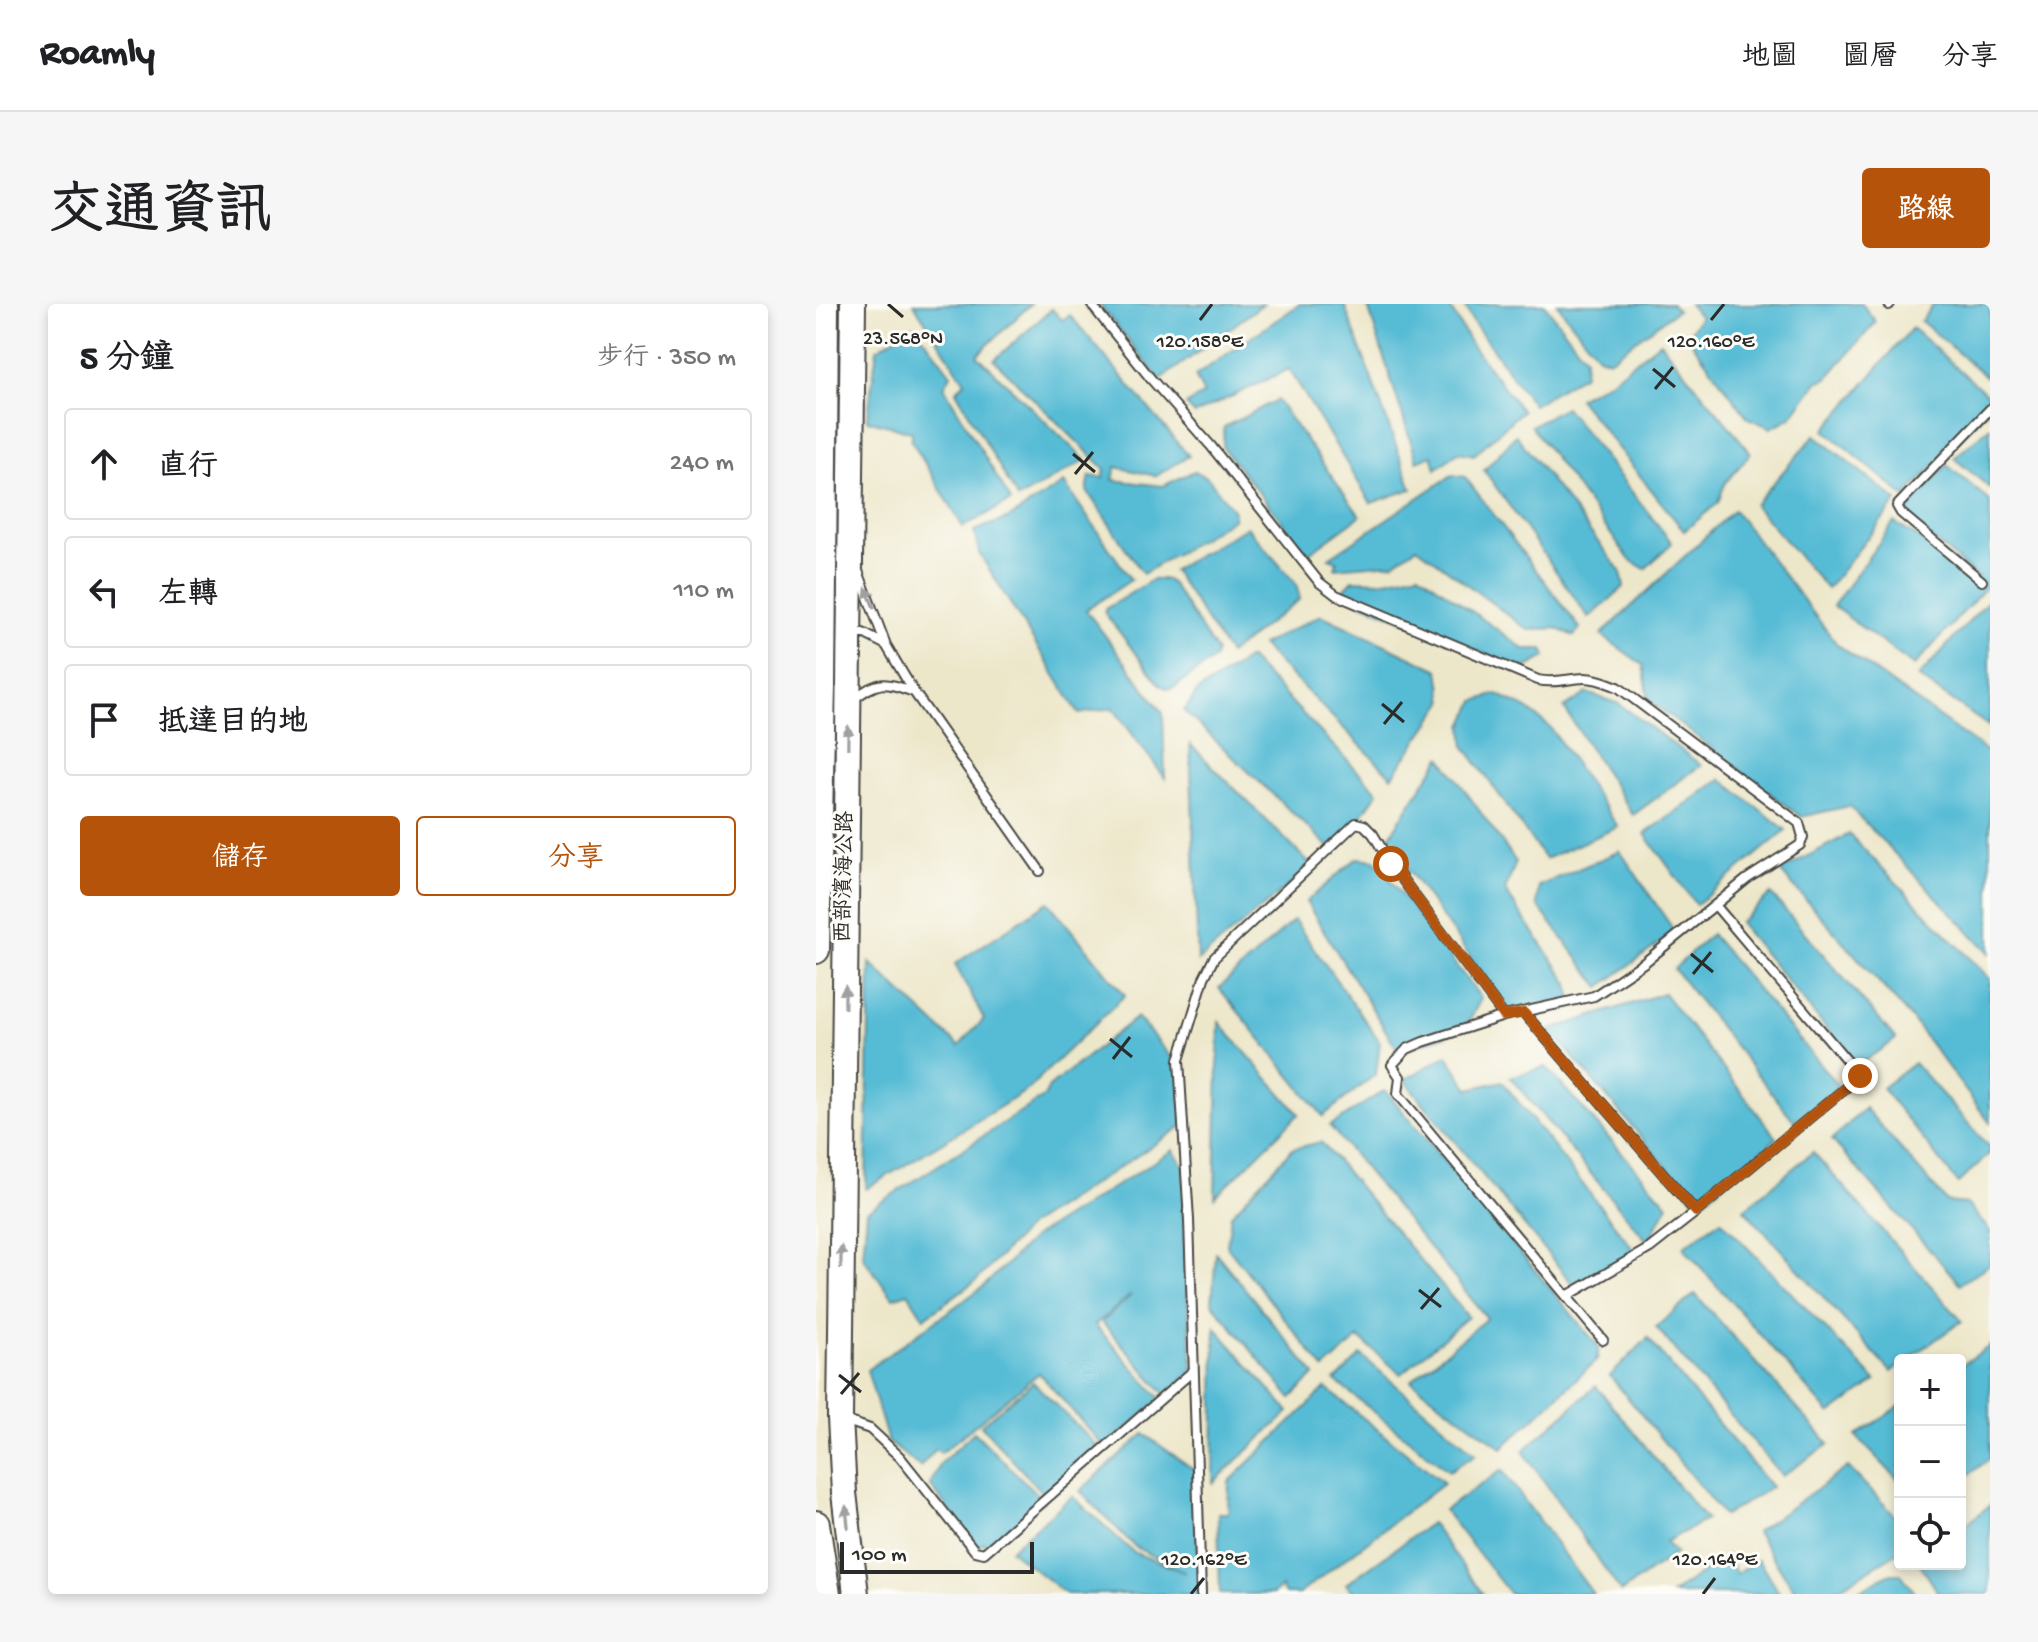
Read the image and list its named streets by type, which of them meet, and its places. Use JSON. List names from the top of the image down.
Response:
{
  "streets": {
    "main road": ["西部濱海公路"]
  },
  "one_way": ["西部濱海公路"],
  "scale_bar": "100 m",
  "page": {
    "header": "Roamly",
    "nav": ["地圖", "圖層", "分享"],
    "title": "交通資訊",
    "buttons": [
      "路線",
      ["儲存", "分享"]
    ],
    "heading": ["5 分鐘", "步行 · 350 m"],
    "list": [
      ["直行", "240 m"],
      ["左轉", "110 m"],
      "抵達目的地"
    ],
    "map_buttons": ["+", "−"],
    "scale": "100 m"
  },
  "coordinates": [
    "23.568°N",
    "120.160°E",
    "120.158°E",
    "120.162°E",
    "120.164°E"
  ]
}
